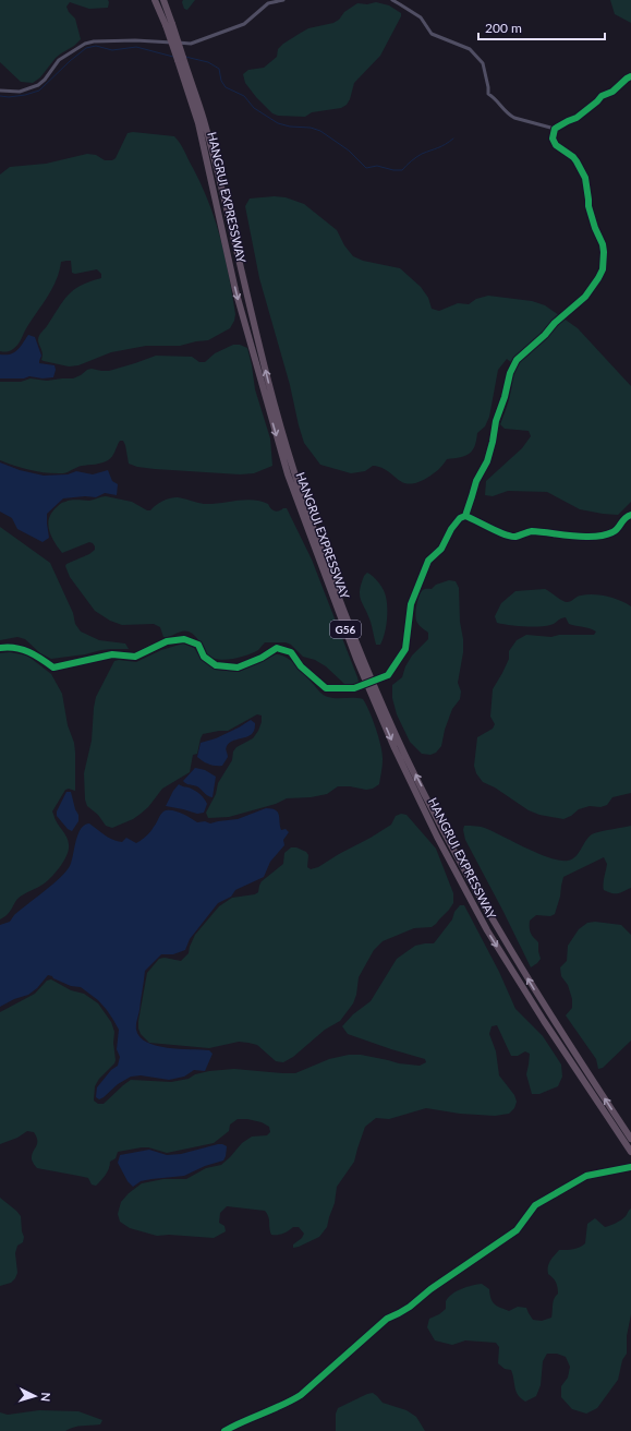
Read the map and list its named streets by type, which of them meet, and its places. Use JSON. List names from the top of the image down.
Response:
{
  "streets": {
    "highway": ["HANGRUI EXPRESSWAY", "G56"]
  },
  "scale_bar": "200 m",
  "north": "right"
}
